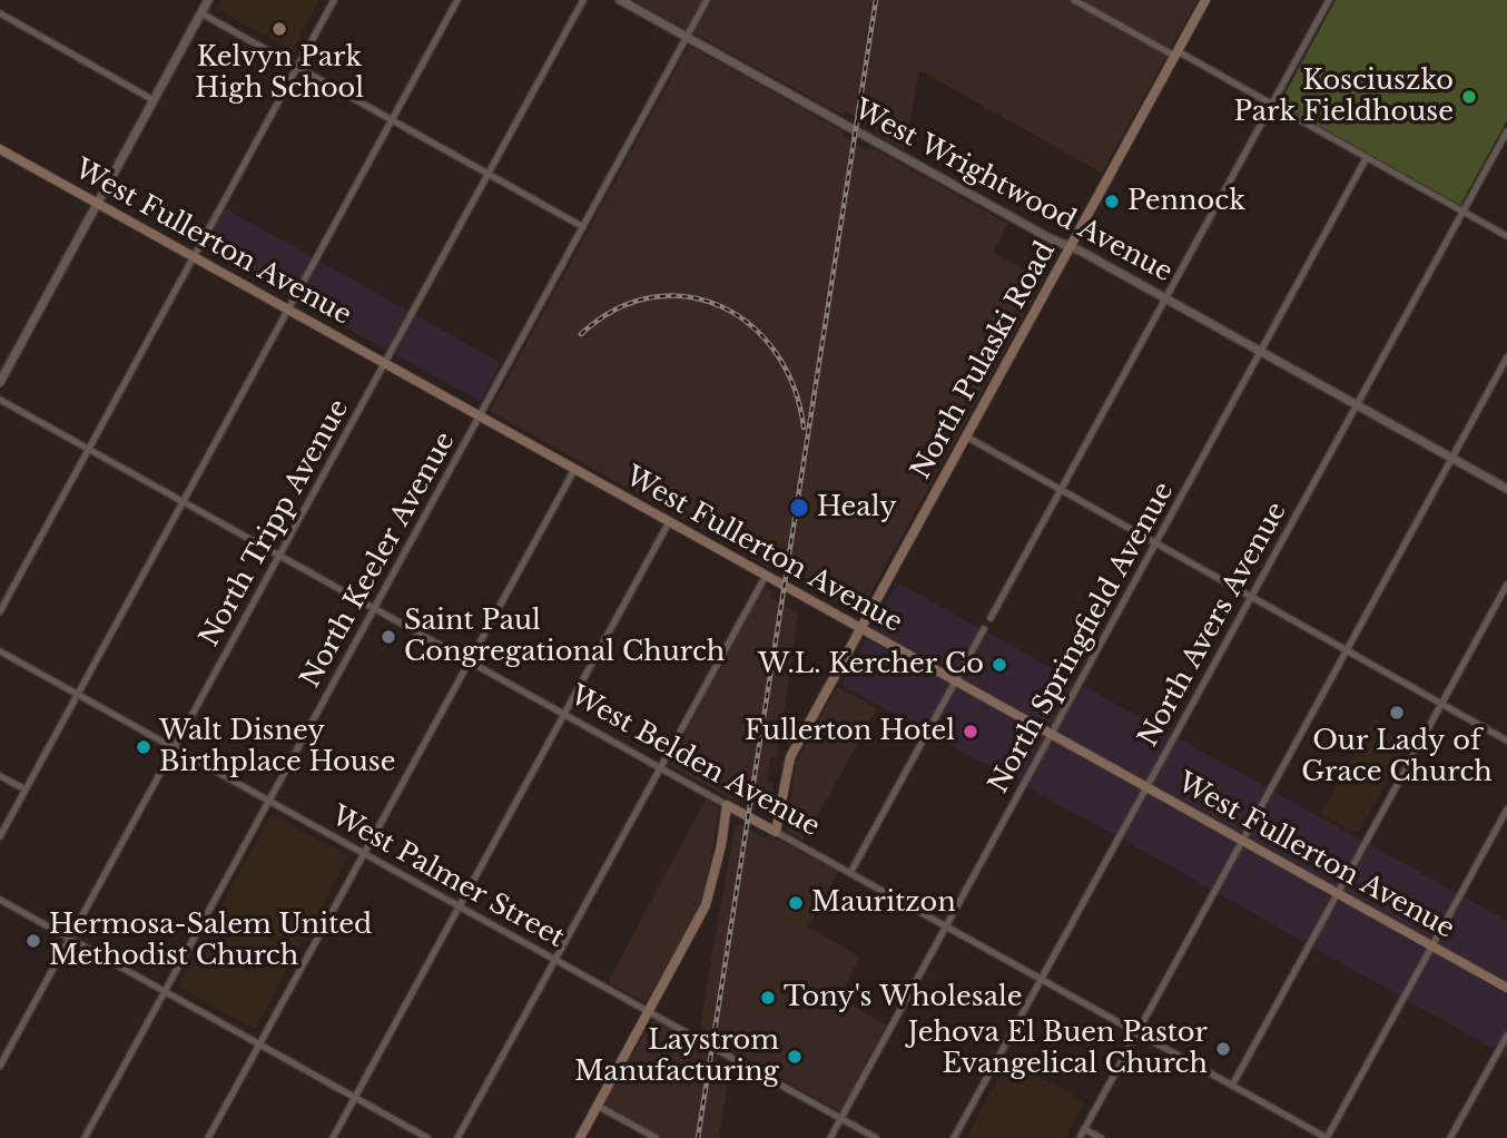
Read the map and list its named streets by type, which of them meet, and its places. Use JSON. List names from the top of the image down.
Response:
{
  "streets": {
    "main road": ["West Fullerton Avenue", "North Pulaski Road", "West Belden Avenue"],
    "street": [
      "West Wrightwood Avenue",
      "North Tripp Avenue",
      "North Keeler Avenue",
      "North Avers Avenue",
      "North Springfield Avenue",
      "West Palmer Street"
    ]
  },
  "crossings": [
    ["West Wrightwood Avenue", "North Pulaski Road"],
    ["West Wrightwood Avenue", "North Keeler Avenue"],
    ["West Wrightwood Avenue", "North Avers Avenue"],
    ["West Wrightwood Avenue", "North Springfield Avenue"],
    ["West Fullerton Avenue", "North Pulaski Road"],
    ["West Fullerton Avenue", "North Tripp Avenue"],
    ["West Fullerton Avenue", "North Keeler Avenue"],
    ["West Fullerton Avenue", "North Avers Avenue"],
    ["West Fullerton Avenue", "North Springfield Avenue"],
    ["North Pulaski Road", "West Belden Avenue"],
    ["North Tripp Avenue", "West Belden Avenue"],
    ["North Tripp Avenue", "West Palmer Street"],
    ["North Keeler Avenue", "West Belden Avenue"],
    ["North Keeler Avenue", "West Palmer Street"],
    ["North Avers Avenue", "West Belden Avenue"],
    ["North Springfield Avenue", "West Belden Avenue"],
    ["North Springfield Avenue", "West Palmer Street"]
  ],
  "places": [
    "Kelvyn Park High School",
    "Kosciuszko Park Fieldhouse",
    "Pennock",
    "Healy",
    "Saint Paul Congregational Church",
    "W.L. Kercher Co",
    "Our Lady of Grace Church",
    "Fullerton Hotel",
    "Walt Disney Birthplace House",
    "Mauritzon",
    "Hermosa-Salem United Methodist Church",
    "Tony's Wholesale",
    "Jehova El Buen Pastor Evangelical Church",
    "Laystrom Manufacturing"
  ]
}
